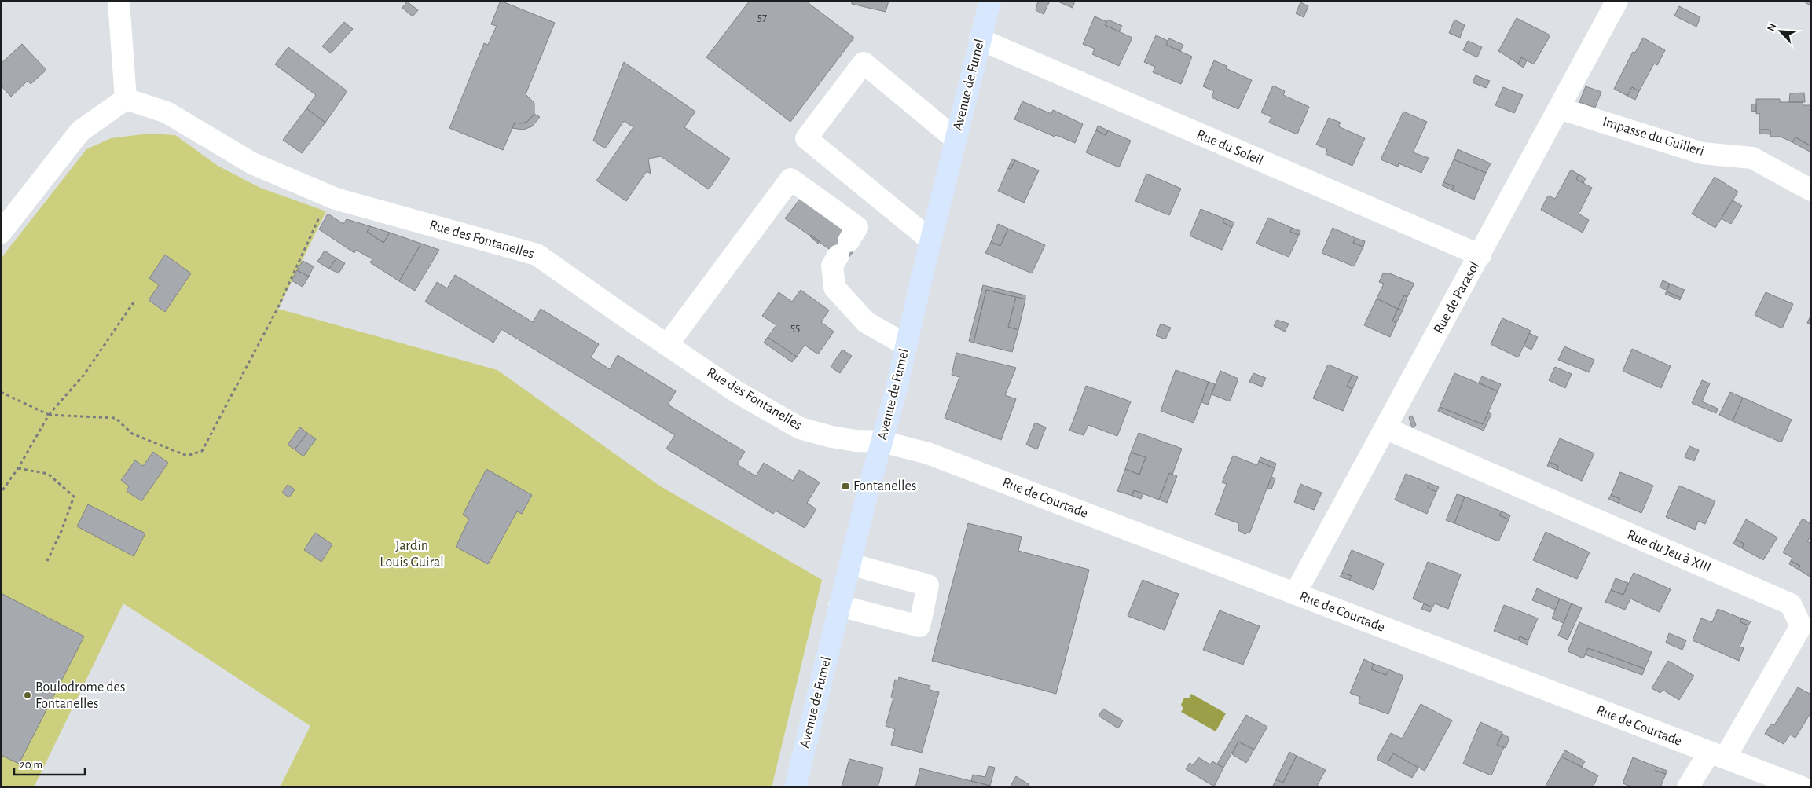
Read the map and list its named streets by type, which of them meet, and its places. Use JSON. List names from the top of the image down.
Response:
{
  "streets": {
    "main road": ["Avenue de Fumel"],
    "street": [
      "Impasse du Guilleri",
      "Rue du Soleil",
      "Rue des Fontanelles",
      "Rue de Parasol",
      "Rue de Courtade",
      "Rue du Jeu à XIII"
    ]
  },
  "crossings": [
    ["Avenue de Fumel", "Rue du Soleil"],
    ["Avenue de Fumel", "Rue des Fontanelles"],
    ["Avenue de Fumel", "Rue de Courtade"],
    ["Impasse du Guilleri", "Rue de Parasol"],
    ["Rue du Soleil", "Rue de Parasol"],
    ["Rue des Fontanelles", "Rue de Courtade"],
    ["Rue de Parasol", "Rue de Courtade"],
    ["Rue de Parasol", "Rue du Jeu à XIII"],
    ["Rue de Courtade", "Rue du Jeu à XIII"]
  ],
  "parks": ["Jardin Louis Guiral"],
  "places": {
    "transit": ["Fontanelles"],
    "other": ["Boulodrome des Fontanelles"]
  },
  "house_numbers": ["57", "55"],
  "scale_bar": "20 m",
  "north": "top left"
}
